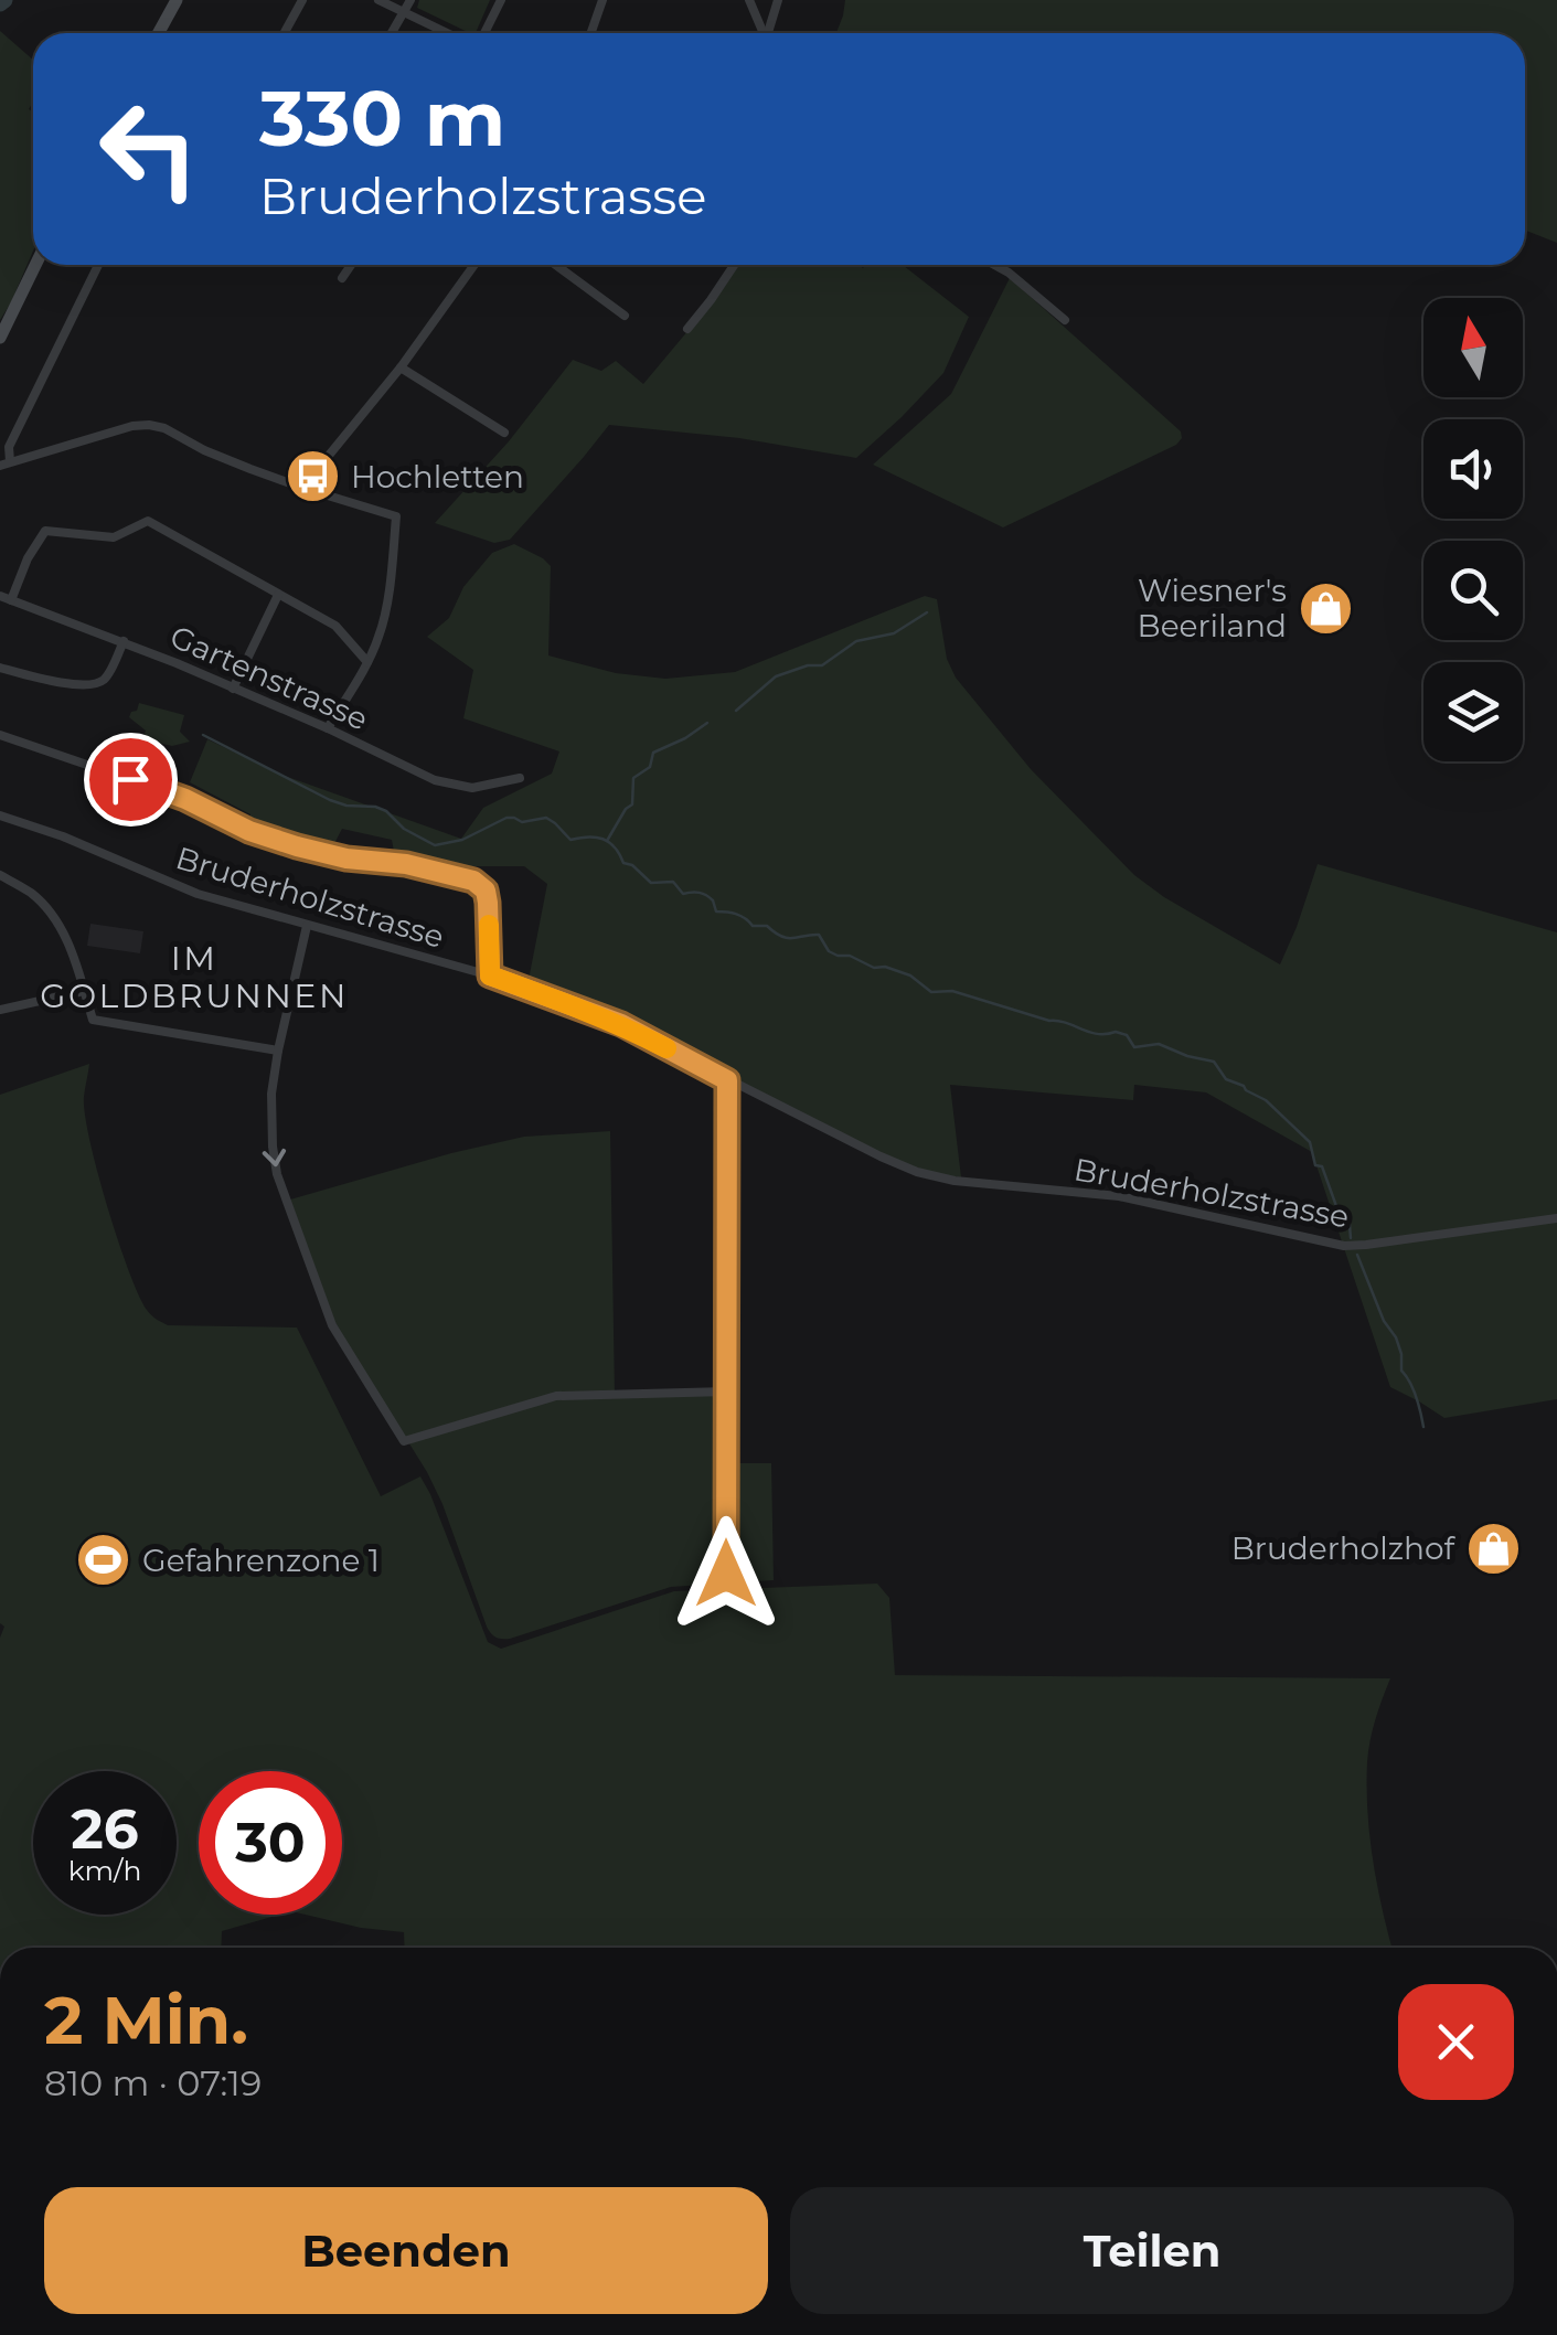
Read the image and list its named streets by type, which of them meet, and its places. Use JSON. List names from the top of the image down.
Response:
{
  "streets": {
    "street": ["Gartenstrasse", "Bruderholzstrasse"]
  },
  "districts": ["IM GOLDBRUNNEN"],
  "places": {
    "bus stop": ["Hochletten"],
    "shop": ["Wiesner's Beeriland", "Bruderholzhof"],
    "sports": ["Gefahrenzone 1"]
  },
  "north": "top",
  "page": {
    "turn": ["330 m", "Bruderholzstrasse"],
    "speed": "26 km/h",
    "limit": "30",
    "heading": ["2 Min.", "810 m · 07:19"],
    "buttons": ["Beenden", "Teilen"]
  }
}
